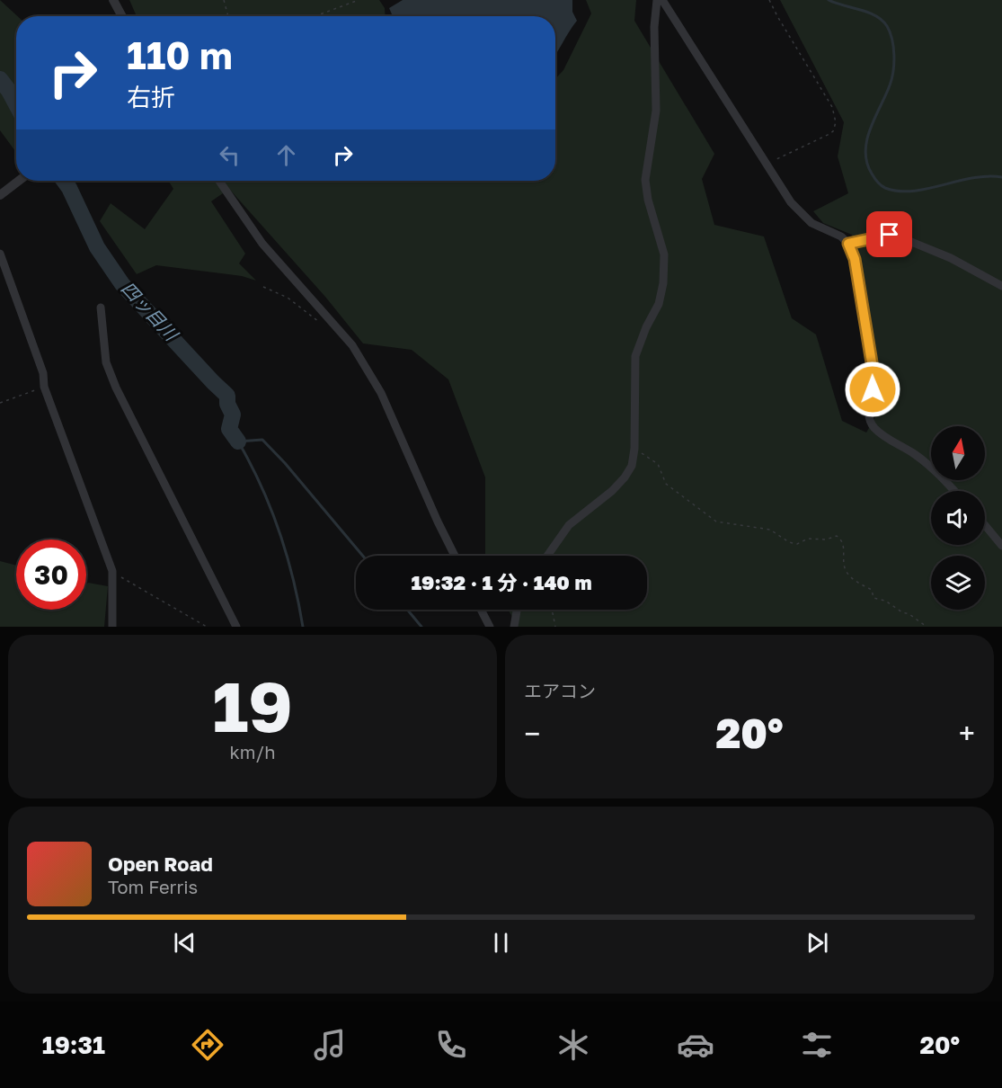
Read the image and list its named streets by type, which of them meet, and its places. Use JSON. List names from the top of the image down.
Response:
{
  "water": ["四ッ目川"],
  "north": "top",
  "page": {
    "turn": ["110 m", "右折"],
    "limit": "30",
    "trip": "19:32 · 1 分 · 140 m",
    "tile": [
      ["19", "km/h"],
      "エアコン"
    ],
    "heat": ["−", "20°", "+"],
    "song": ["Open Road", "Tom Ferris"],
    "tabs": ["19:31", "20°"]
  }
}
